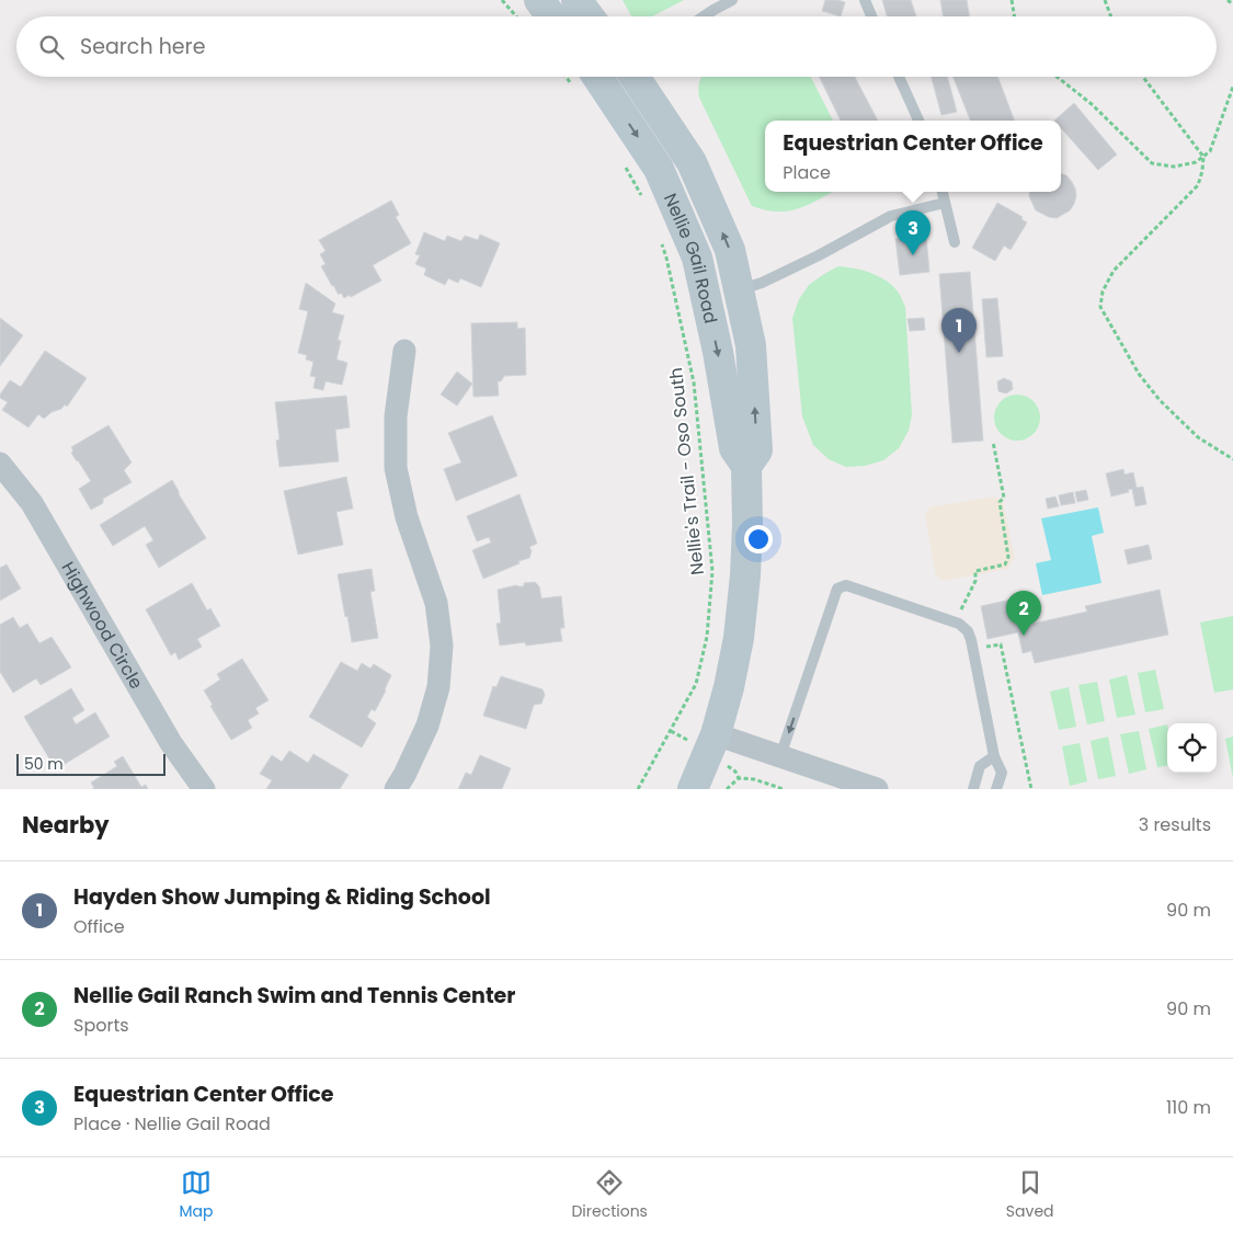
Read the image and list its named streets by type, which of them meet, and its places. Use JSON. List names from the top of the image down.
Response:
{
  "streets": {
    "street": ["Nellie Gail Road", "Highwood Circle"],
    "path": ["Nellie's Trail - Oso South"]
  },
  "scale_bar": "50 m",
  "page": {
    "search": "Search here",
    "popup": ["Equestrian Center Office", "Place"],
    "pins": ["3", "1", "2"],
    "scale": "50 m",
    "heading": ["Nearby", "3 results"],
    "list": [
      {
        "mark": "1",
        "name": "Hayden Show Jumping & Riding School",
        "note": "Office",
        "value": "90 m"
      },
      {
        "mark": "2",
        "name": "Nellie Gail Ranch Swim and Tennis Center",
        "note": "Sports",
        "value": "90 m"
      },
      {
        "mark": "3",
        "name": "Equestrian Center Office",
        "note": "Place · Nellie Gail Road",
        "value": "110 m"
      }
    ],
    "nav": ["Map", "Directions", "Saved"]
  }
}
